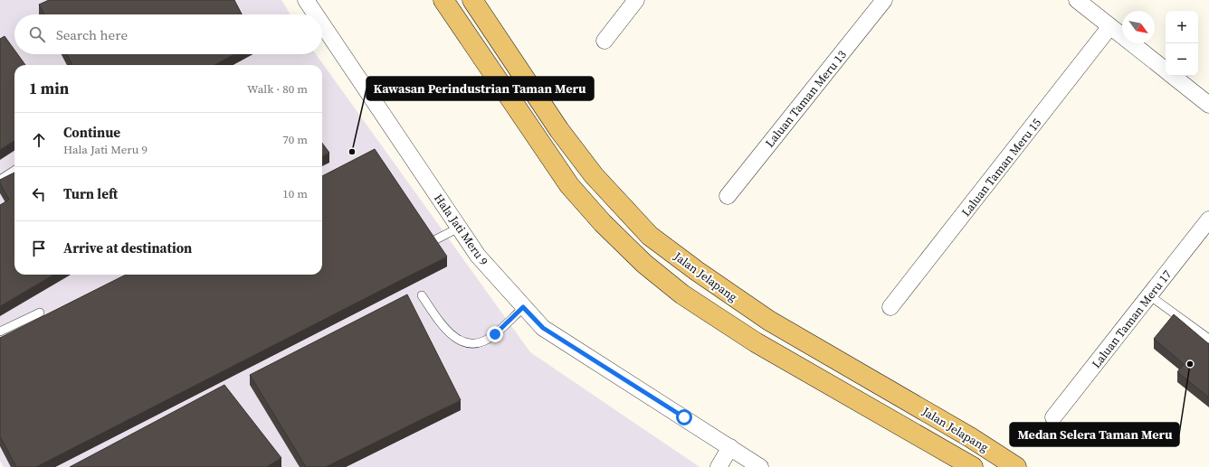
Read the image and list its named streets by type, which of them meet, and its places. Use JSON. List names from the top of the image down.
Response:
{
  "streets": {
    "main road": ["Jalan Jelapang"],
    "street": [
      "Laluan Taman Meru 13",
      "Laluan Taman Meru 15",
      "Hala Jati Meru 9",
      "Laluan Taman Meru 17"
    ]
  },
  "places": ["Kawasan Perindustrian Taman Meru", "Medan Selera Taman Meru"],
  "north": "bottom right",
  "page": {
    "map_buttons": ["+", "−"],
    "search": "Search here",
    "heading": ["1 min", "Walk · 80 m"],
    "list": [
      ["Continue", "Hala Jati Meru 9", "70 m"],
      ["Turn left", "10 m"],
      "Arrive at destination"
    ]
  }
}
